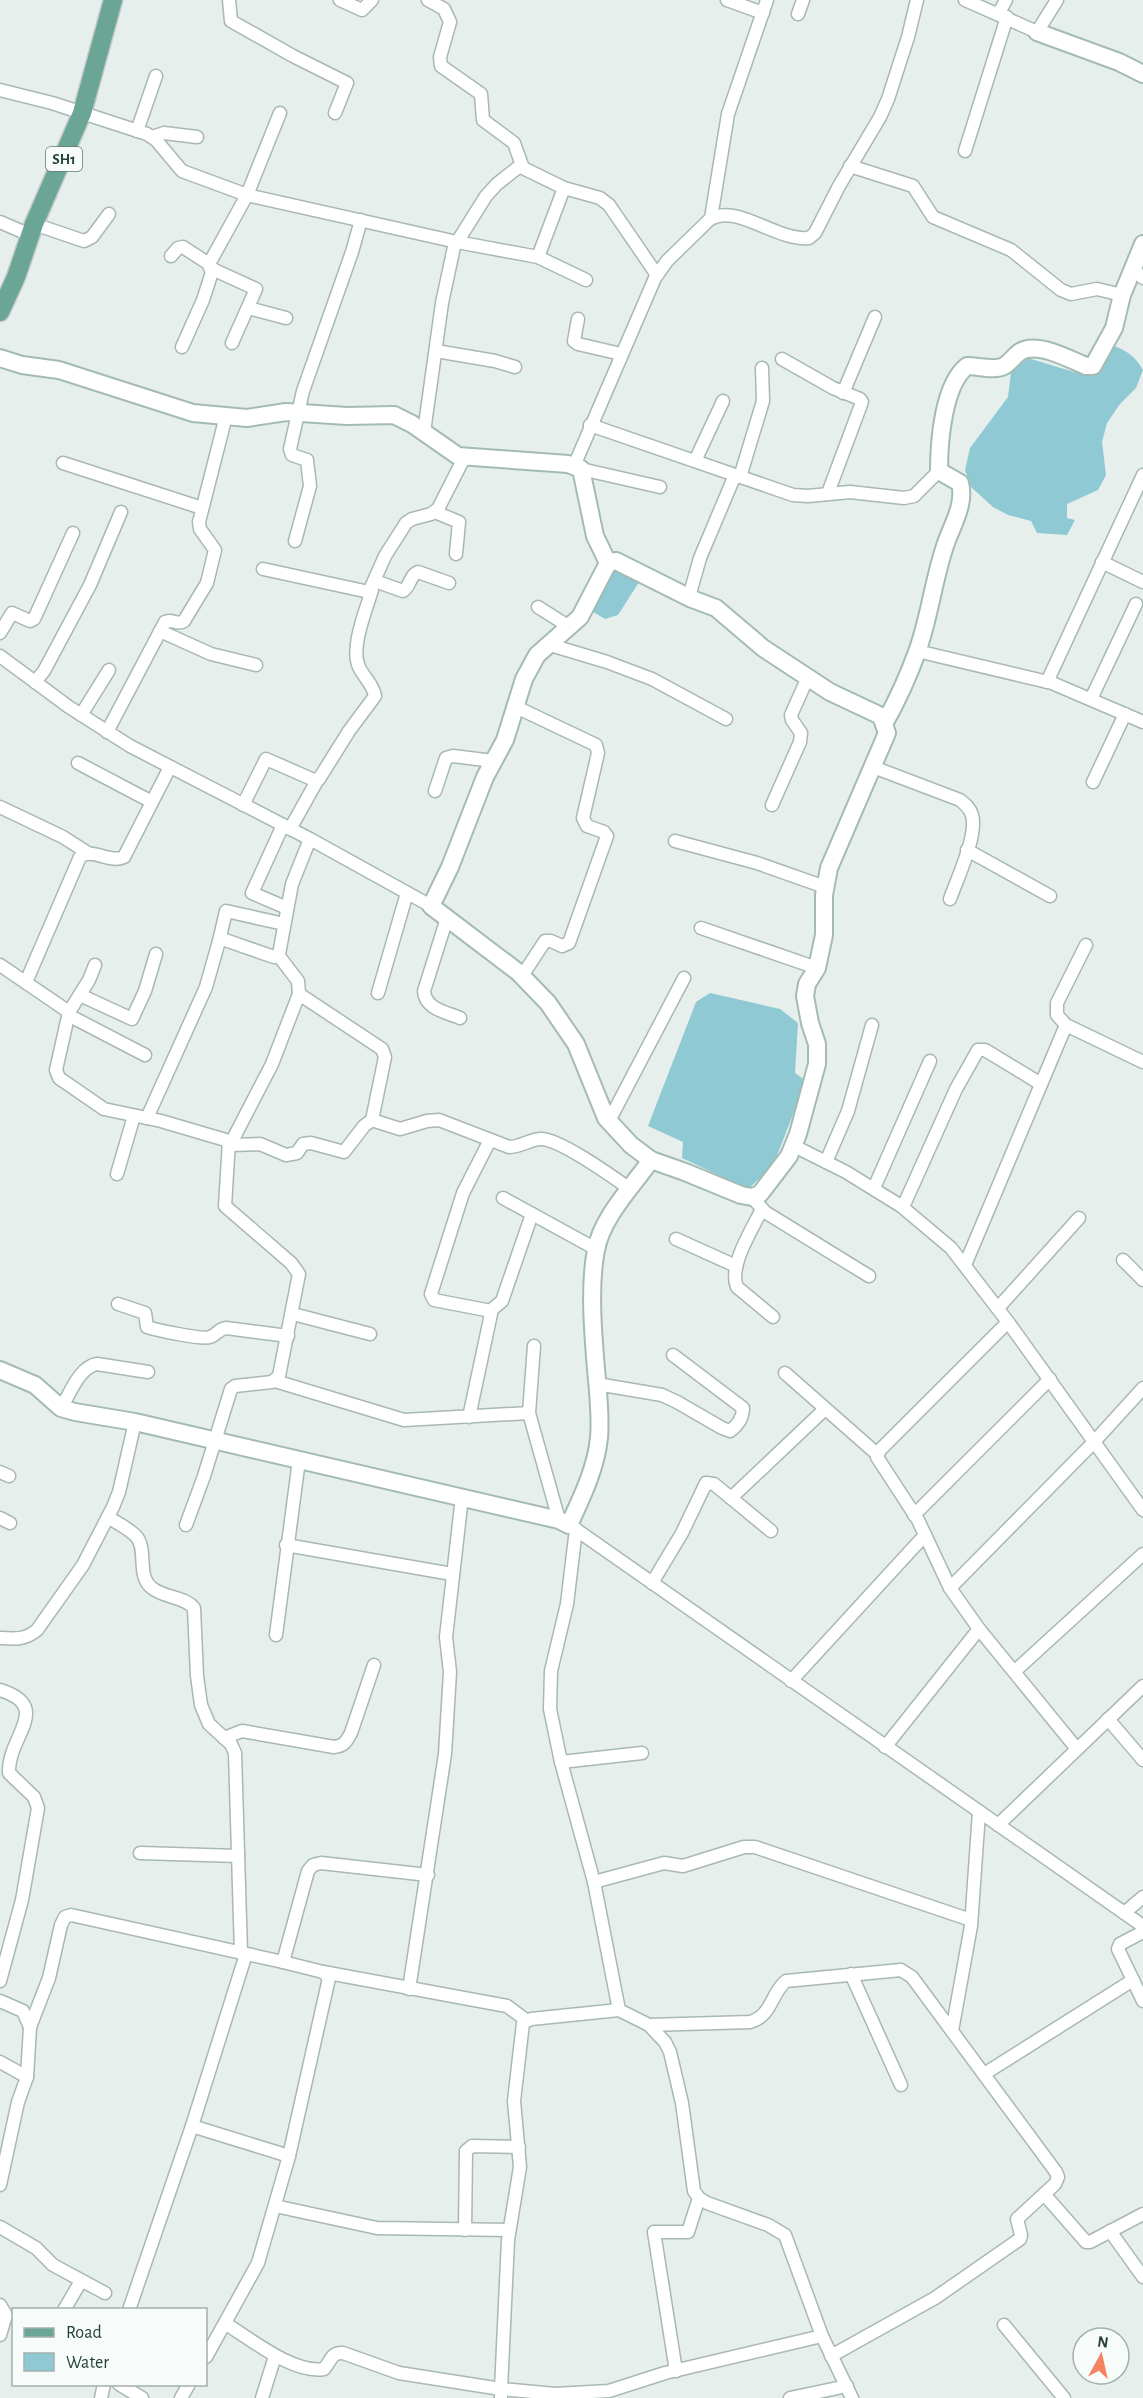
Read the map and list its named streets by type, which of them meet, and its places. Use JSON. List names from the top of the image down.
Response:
{
  "streets": {
    "main road": ["SH1"]
  },
  "legend": ["Road", "Water"],
  "north": "top"
}
